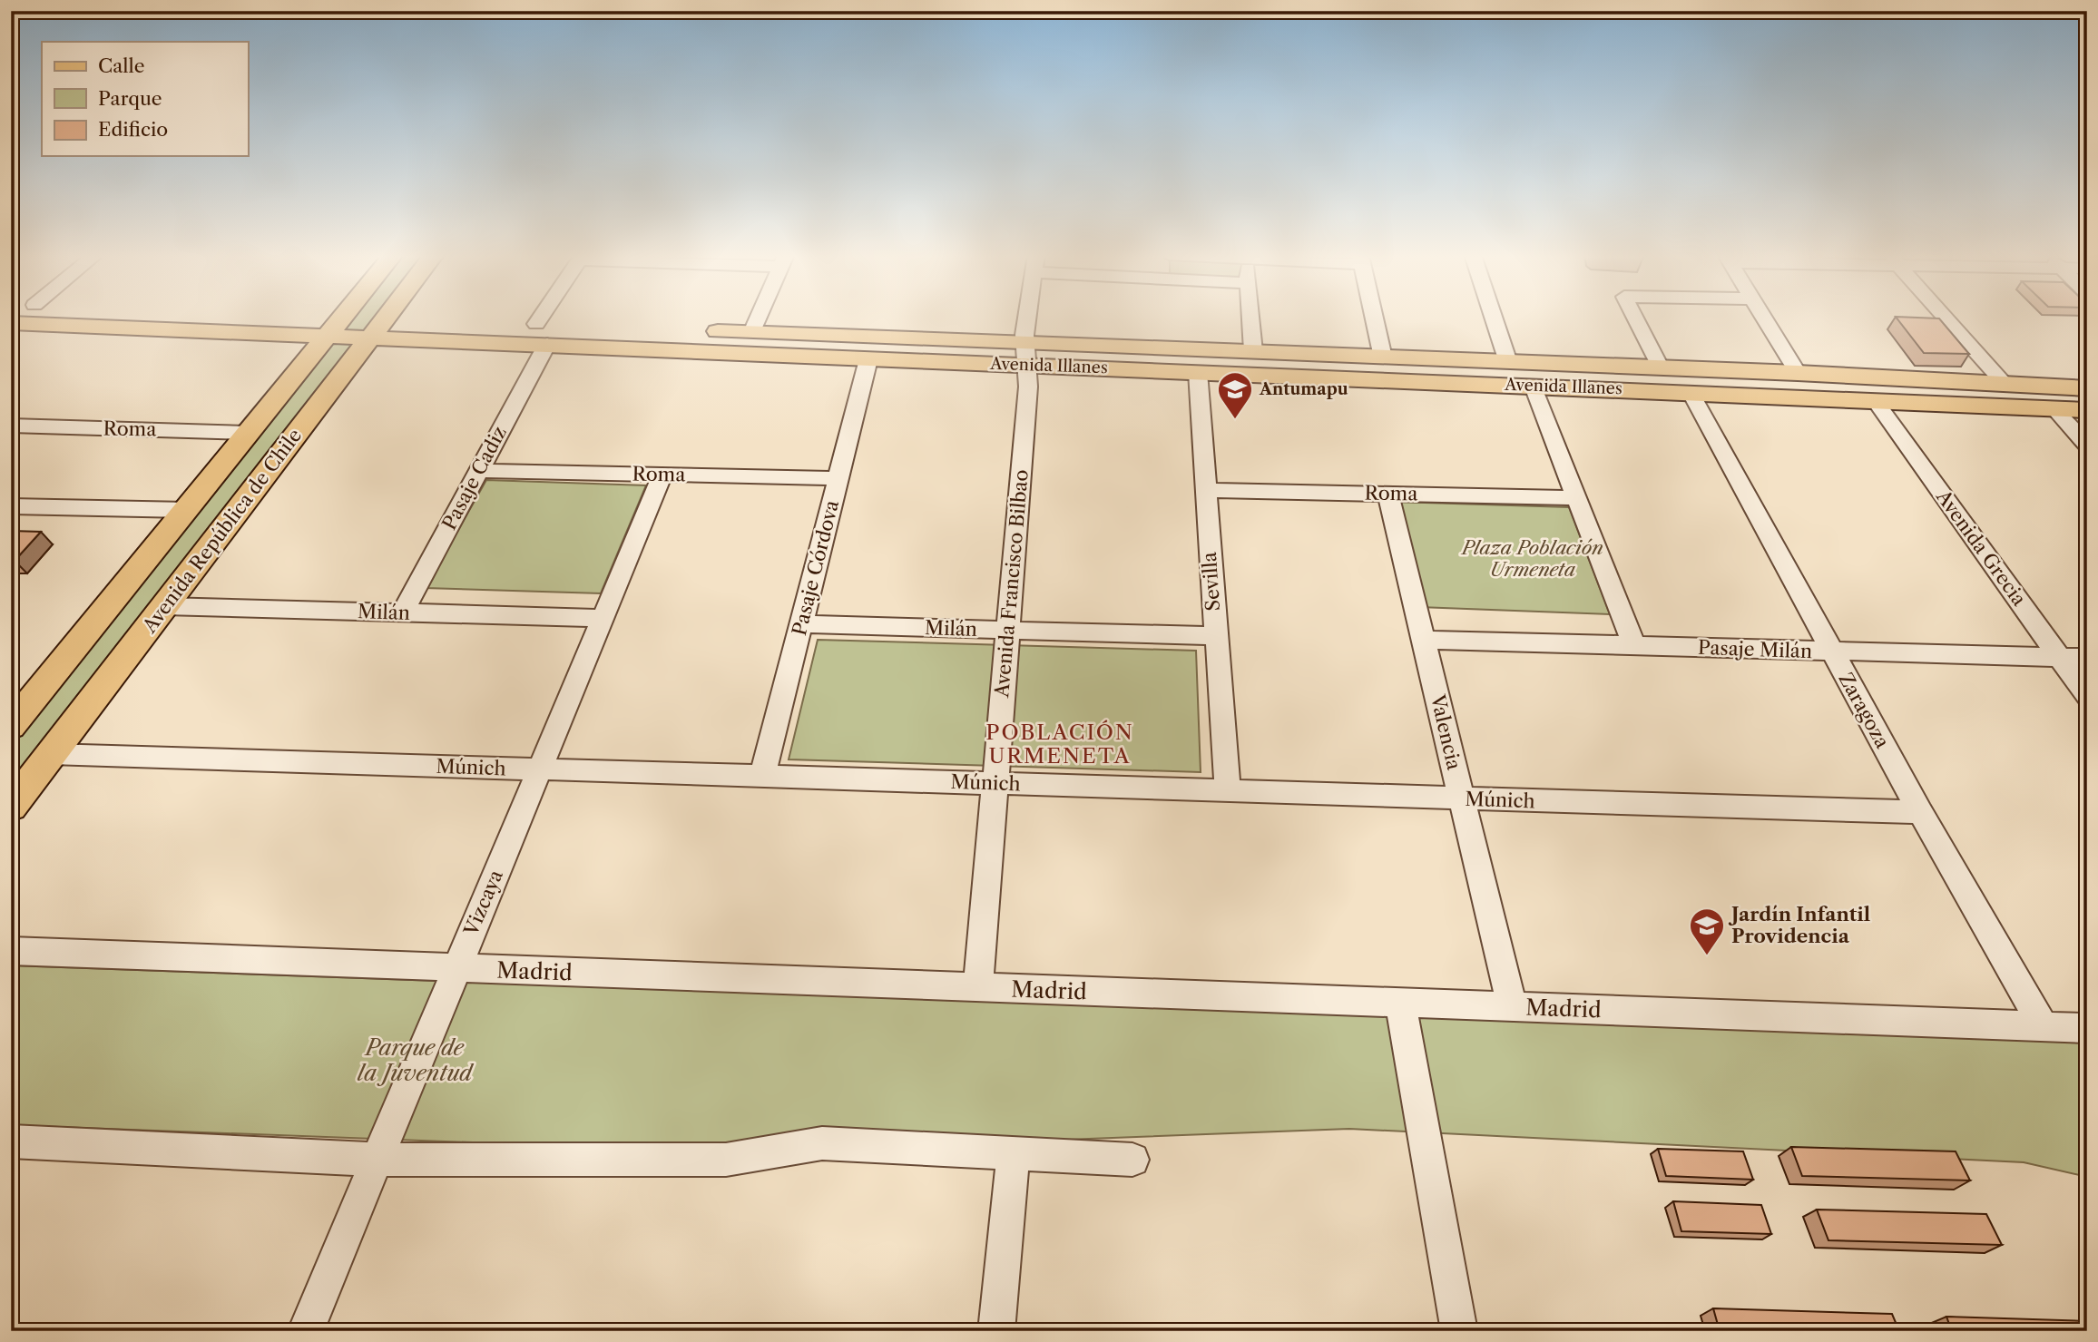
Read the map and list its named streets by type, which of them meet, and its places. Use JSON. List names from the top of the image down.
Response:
{
  "streets": {
    "main road": ["Avenida Illanes", "Avenida República de Chile"],
    "street": [
      "Roma",
      "Pasaje Cadiz",
      "Avenida Grecia",
      "Pasaje Córdova",
      "Sevilla",
      "Avenida Francisco Bilbao",
      "Milán",
      "Pasaje Milán",
      "Zaragoza",
      "Valencia",
      "Múnich",
      "Vizcaya",
      "Madrid"
    ]
  },
  "crossings": [
    ["Avenida Illanes", "Pasaje Cadiz"],
    ["Avenida Illanes", "Avenida República de Chile"],
    ["Avenida Illanes", "Avenida Grecia"],
    ["Avenida Illanes", "Pasaje Córdova"],
    ["Avenida Illanes", "Sevilla"],
    ["Avenida Illanes", "Avenida Francisco Bilbao"],
    ["Avenida Illanes", "Zaragoza"],
    ["Roma", "Pasaje Cadiz"],
    ["Roma", "Avenida República de Chile"],
    ["Roma", "Pasaje Córdova"],
    ["Roma", "Sevilla"],
    ["Roma", "Valencia"],
    ["Roma", "Vizcaya"],
    ["Pasaje Cadiz", "Milán"],
    ["Avenida República de Chile", "Milán"],
    ["Avenida República de Chile", "Múnich"],
    ["Avenida Grecia", "Pasaje Milán"],
    ["Pasaje Córdova", "Milán"],
    ["Pasaje Córdova", "Múnich"],
    ["Sevilla", "Milán"],
    ["Sevilla", "Múnich"],
    ["Avenida Francisco Bilbao", "Milán"],
    ["Avenida Francisco Bilbao", "Múnich"],
    ["Avenida Francisco Bilbao", "Madrid"],
    ["Milán", "Vizcaya"],
    ["Pasaje Milán", "Zaragoza"],
    ["Pasaje Milán", "Valencia"],
    ["Zaragoza", "Múnich"],
    ["Zaragoza", "Madrid"],
    ["Valencia", "Múnich"],
    ["Valencia", "Madrid"],
    ["Múnich", "Vizcaya"],
    ["Vizcaya", "Madrid"]
  ],
  "districts": ["POBLACIÓN URMENETA"],
  "parks": ["Plaza Población Urmeneta", "Parque de la Juventud"],
  "places": {
    "school or university": ["Antumapu", "Jardín Infantil Providencia"]
  },
  "legend": ["Calle", "Parque", "Edificio"]
}
